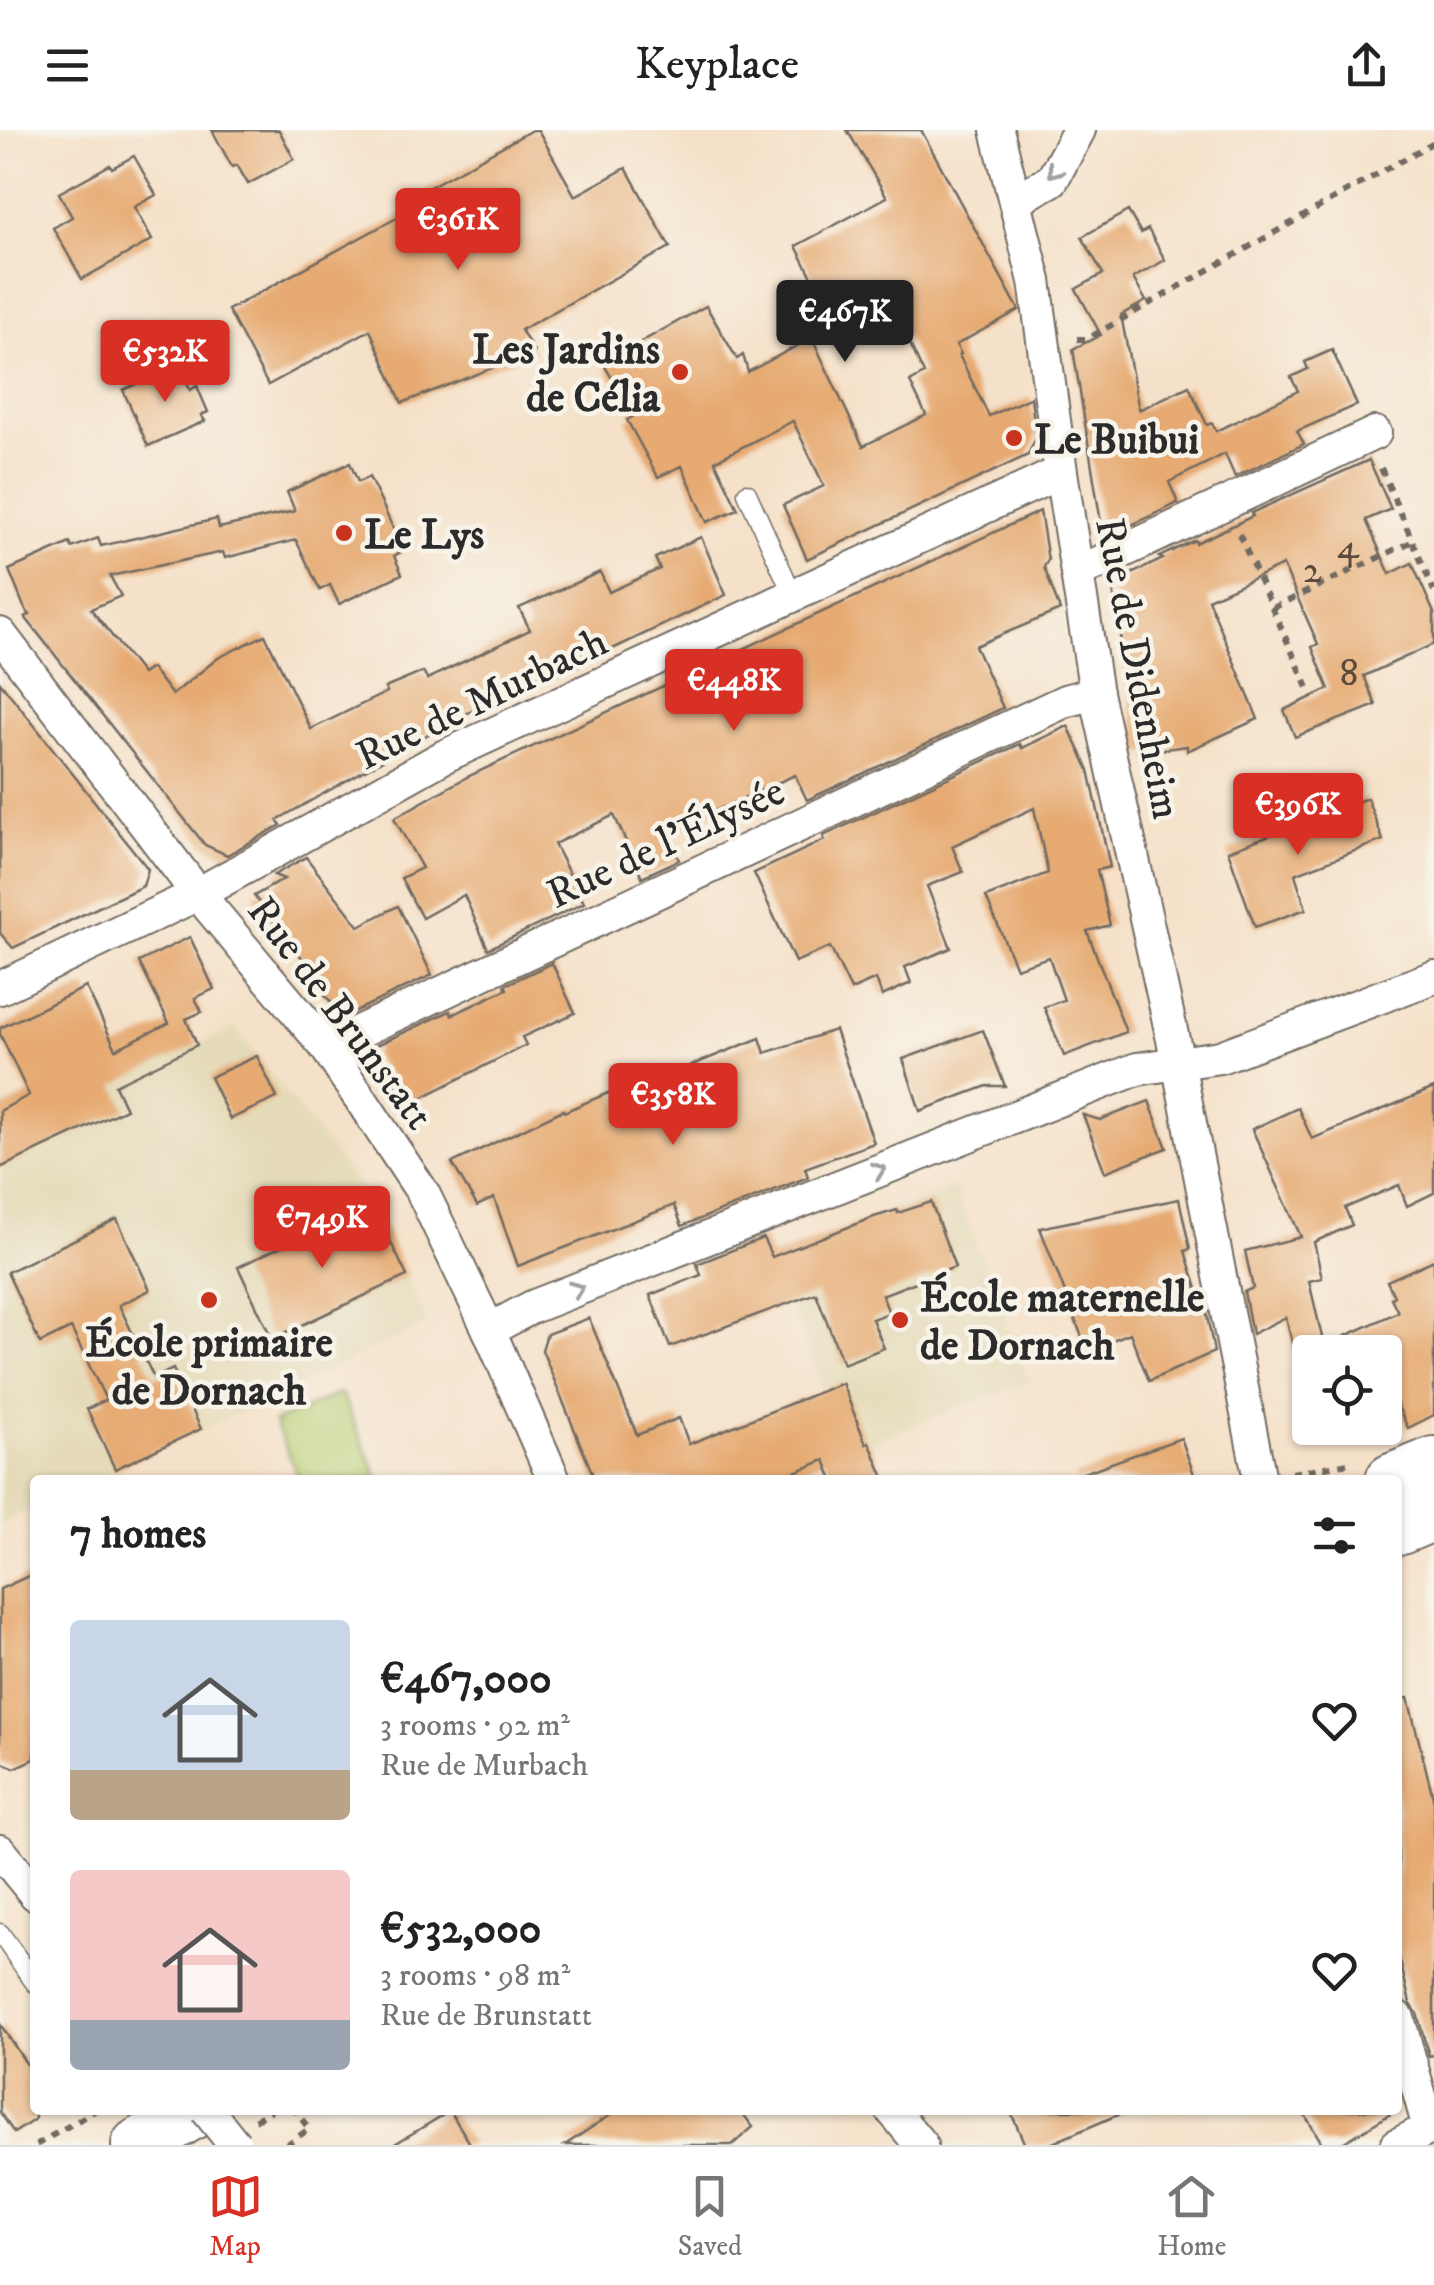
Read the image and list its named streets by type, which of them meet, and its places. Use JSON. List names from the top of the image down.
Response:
{
  "streets": {
    "street": [
      "Rue de Didenheim",
      "Rue de Murbach",
      "Rue de l'Élysée",
      "Rue de Brunstatt"
    ]
  },
  "crossings": [
    ["Rue de Didenheim", "Rue de Murbach"],
    ["Rue de Didenheim", "Rue de l'Élysée"],
    ["Rue de Murbach", "Rue de Brunstatt"],
    ["Rue de l'Élysée", "Rue de Brunstatt"]
  ],
  "places": [
    "Les Jardins de Célia",
    "Le Buibui",
    "Le Lys",
    "École primaire de Dornach",
    "École maternelle de Dornach"
  ],
  "house_numbers": ["4", "2", "8"],
  "page": {
    "header": "Keyplace",
    "price": [
      "€361K",
      "€467K",
      "€532K",
      "€448K",
      "€396K",
      "€358K",
      "€749K"
    ],
    "heading": "7 homes",
    "list": [
      {
        "name": "€467,000",
        "note": "3 rooms · 92 m² · Rue de Murbach"
      },
      {
        "name": "€532,000",
        "note": "3 rooms · 98 m² · Rue de Brunstatt"
      }
    ],
    "tabs": ["Map", "Saved", "Home"]
  }
}
